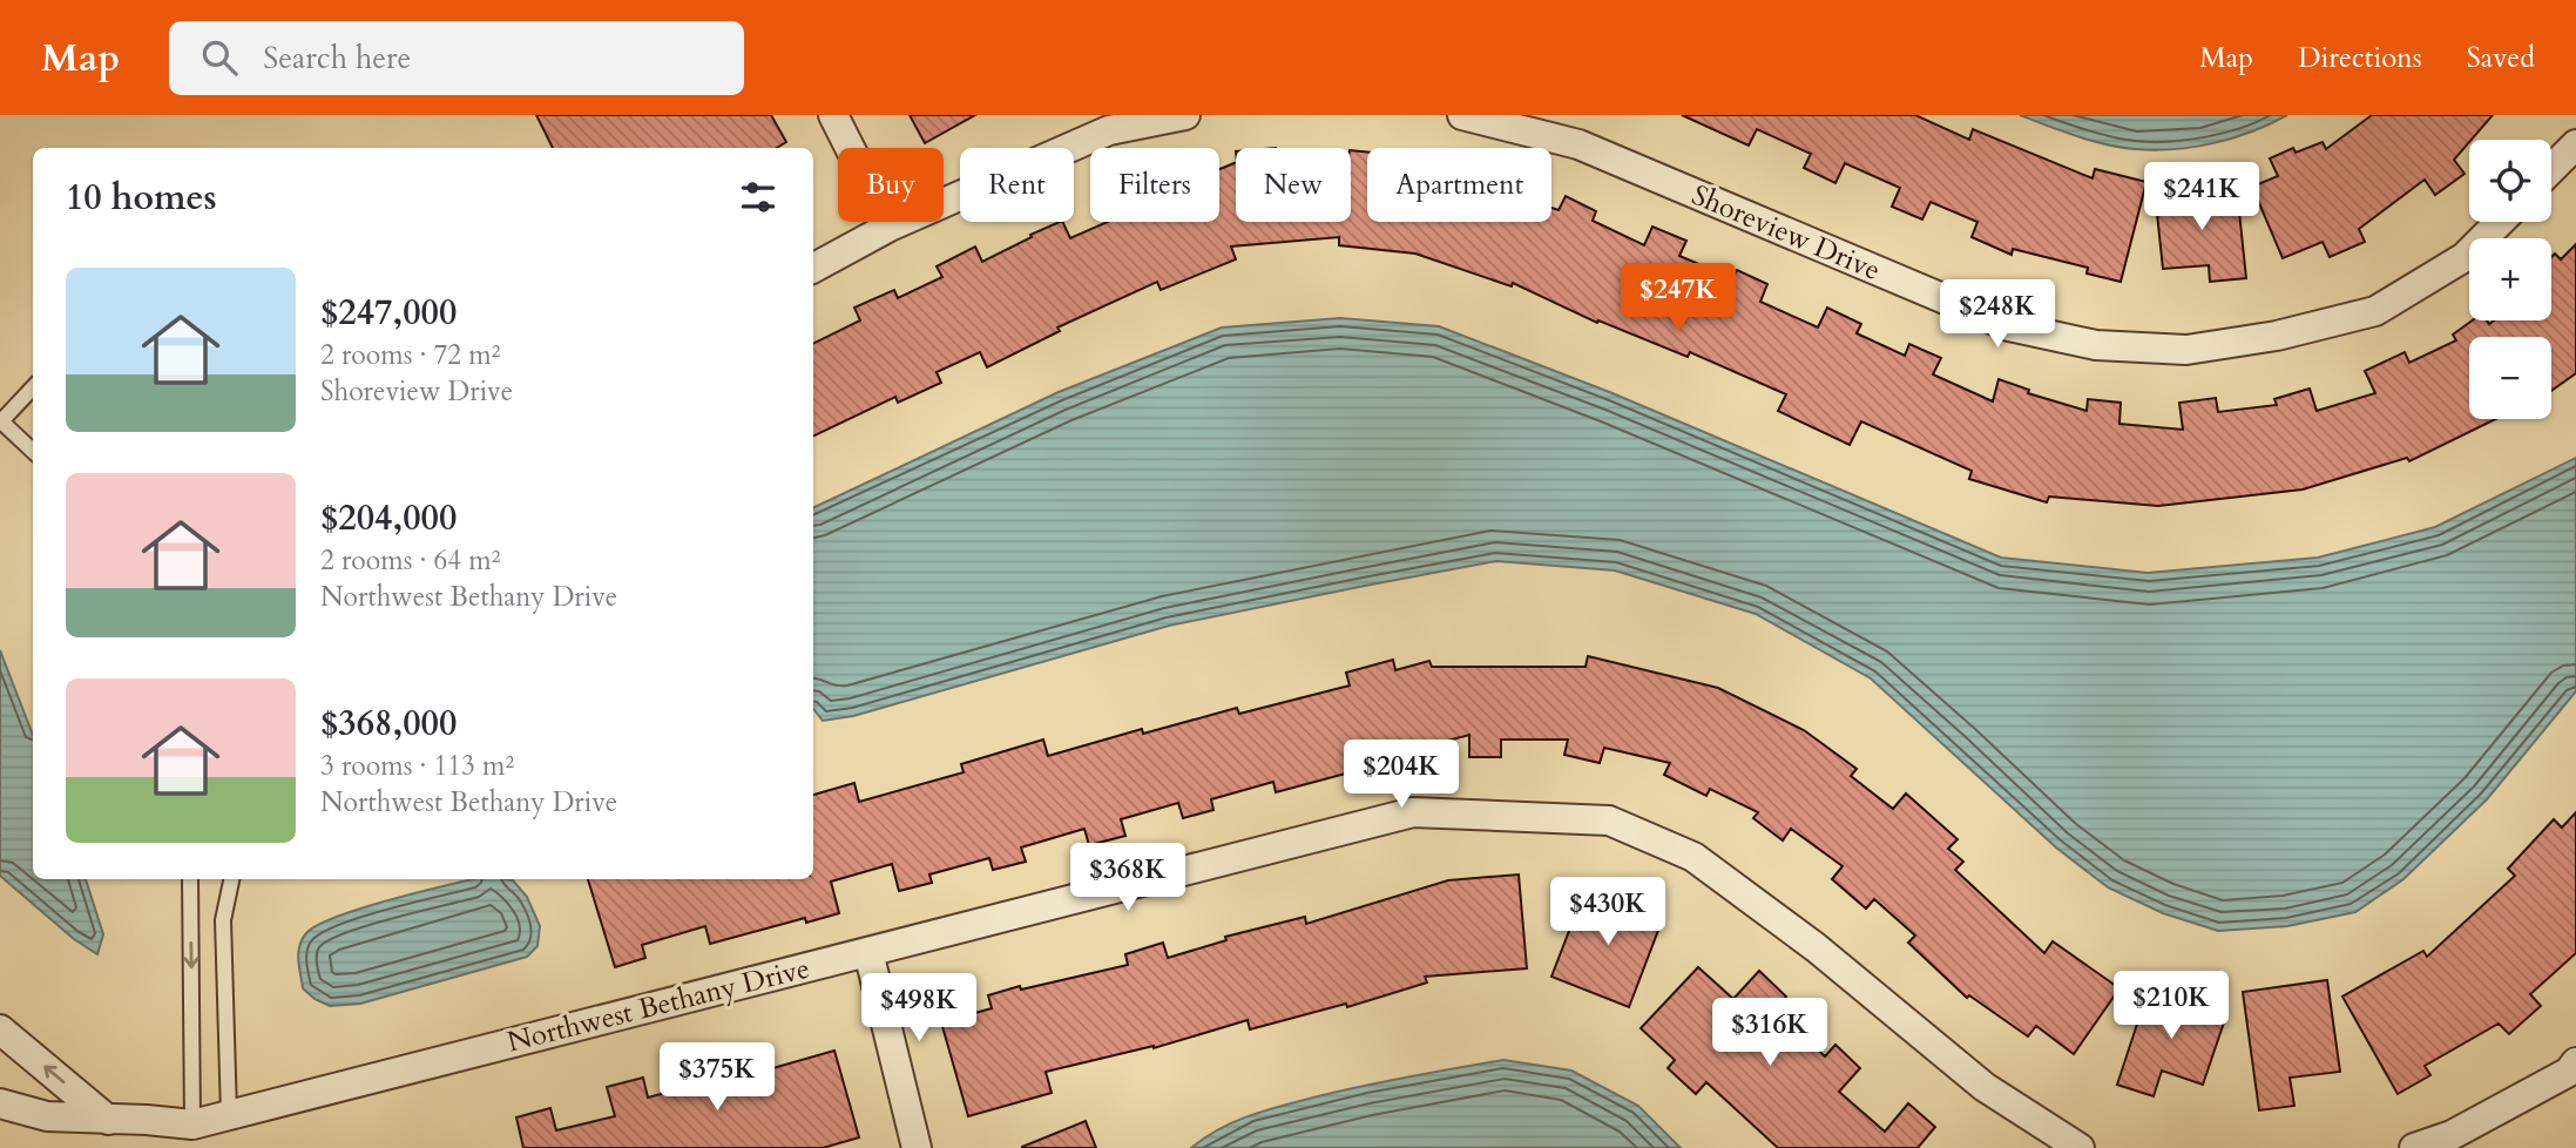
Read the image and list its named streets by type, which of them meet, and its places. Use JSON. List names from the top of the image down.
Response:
{
  "streets": {
    "street": ["Shoreview Drive", "Northwest Bethany Drive"]
  },
  "page": {
    "header": "Map",
    "search": "Search here",
    "nav": ["Map", "Directions", "Saved"],
    "map_buttons": ["+", "−"],
    "chip": [
      "Buy",
      "Rent",
      "Filters",
      "New",
      "Apartment"
    ],
    "heading": "10 homes",
    "price": [
      "$241K",
      "$247K",
      "$248K",
      "$204K",
      "$368K",
      "$430K",
      "$210K",
      "$498K",
      "$316K",
      "$375K"
    ],
    "list": [
      {
        "name": "$247,000",
        "note": "2 rooms · 72 m² · Shoreview Drive"
      },
      {
        "name": "$204,000",
        "note": "2 rooms · 64 m² · Northwest Bethany Drive"
      },
      {
        "name": "$368,000",
        "note": "3 rooms · 113 m² · Northwest Bethany Drive"
      }
    ]
  }
}
